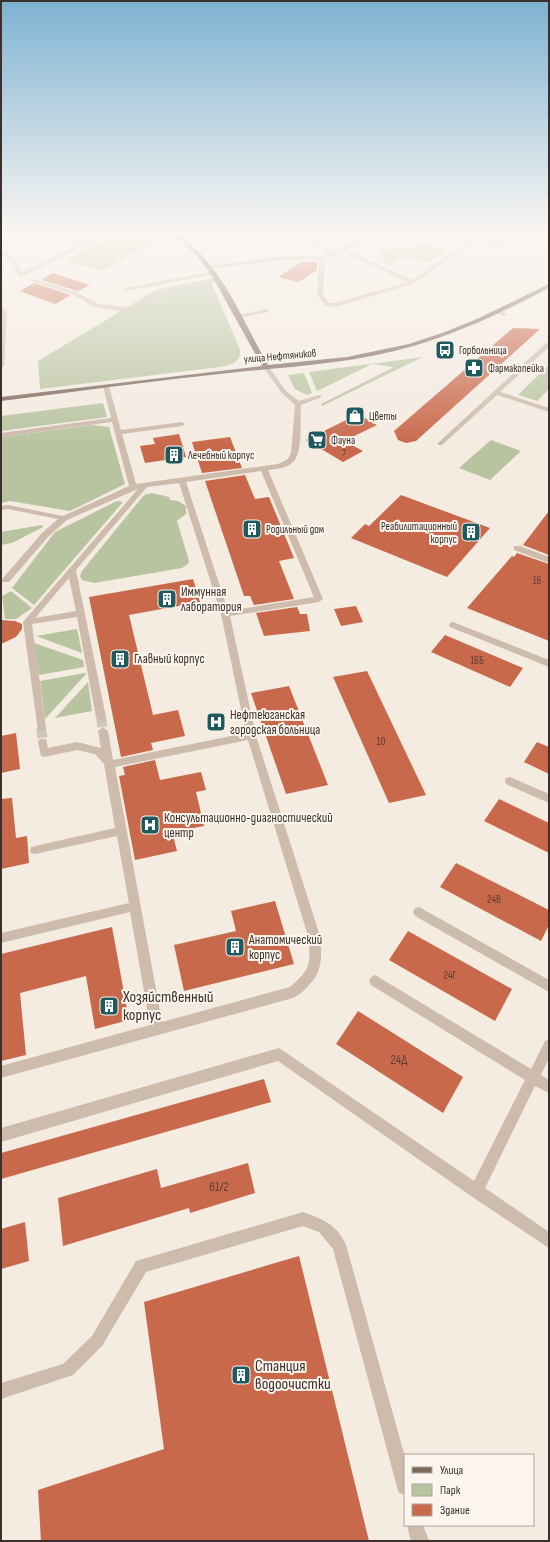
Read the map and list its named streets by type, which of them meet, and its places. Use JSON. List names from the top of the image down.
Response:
{
  "streets": {
    "main road": ["улица Нефтяников"]
  },
  "places": {
    "bus stop": ["Горбольница"],
    "pharmacy": ["Фармакопейка"],
    "shop": ["Цветы"],
    "supermarket": ["Фауна"],
    "building": [
      "Лечебный корпус",
      "Родильный дом",
      "Реабилитационный корпус",
      "Иммунная лаборатория",
      "Главный корпус",
      "Анатомический корпус",
      "Хозяйственный корпус",
      "Станция водоочистки"
    ],
    "hospital": ["Нефтеюганская городская больница", "Консультационно-диагностический центр"]
  },
  "house_numbers": [
    "7",
    "16",
    "16Б",
    "10",
    "24В",
    "24Г",
    "24Д",
    "61/2"
  ],
  "legend": ["Улица", "Парк", "Здание"]
}
